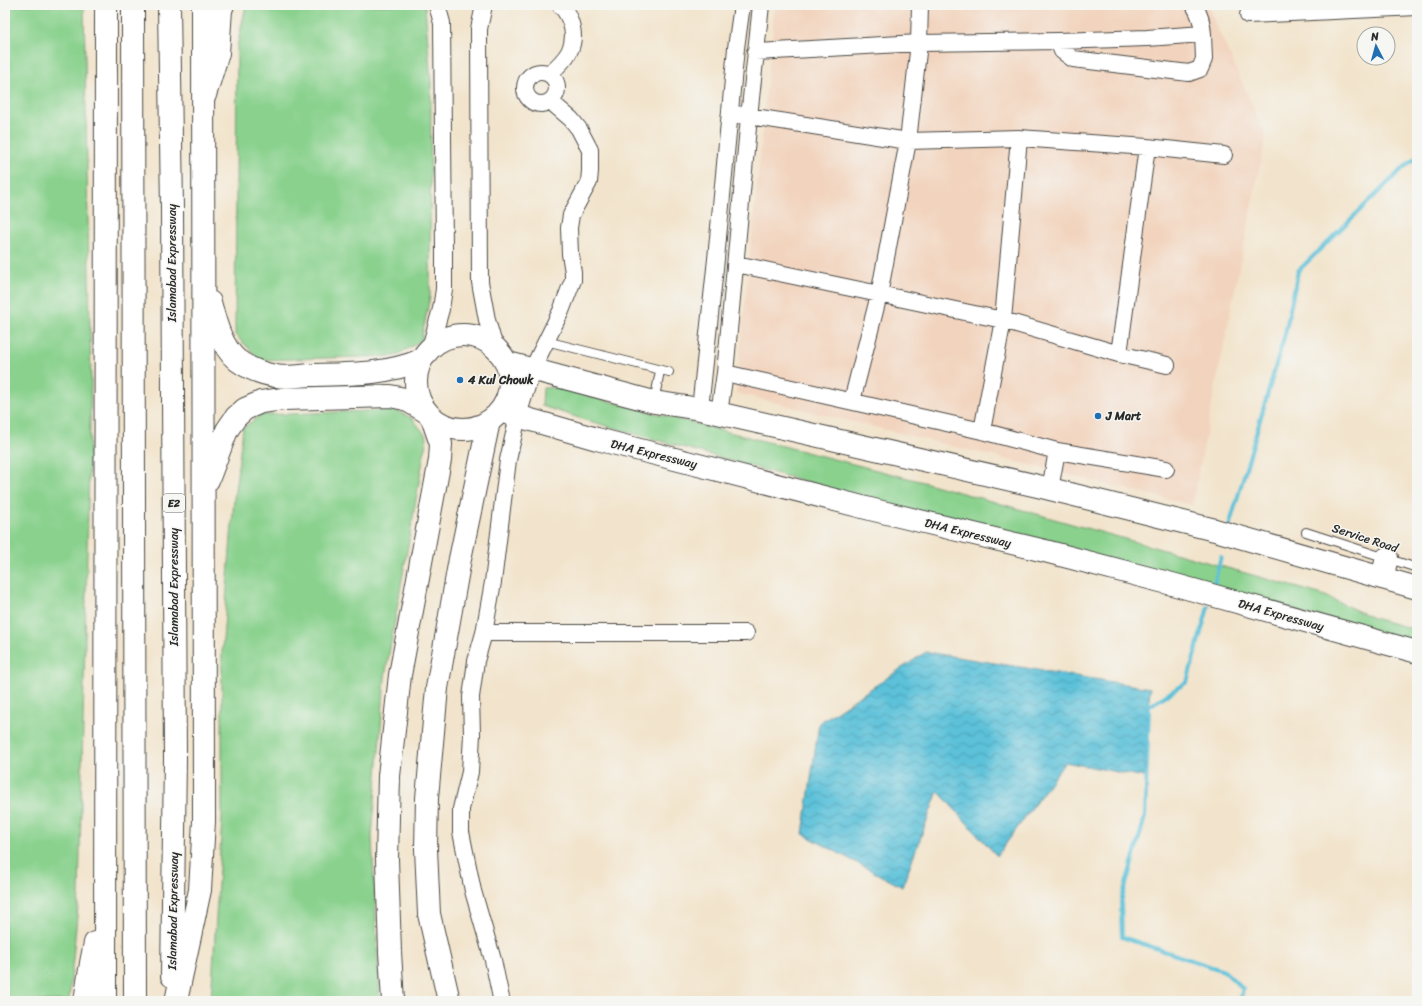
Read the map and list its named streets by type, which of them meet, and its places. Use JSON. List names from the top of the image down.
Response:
{
  "streets": {
    "main road": ["Islamabad Expressway", "DHA Expressway", "E2"],
    "lane": ["Service Road"]
  },
  "places": ["4 Kul Chowk", "J Mart"],
  "north": "top"
}
